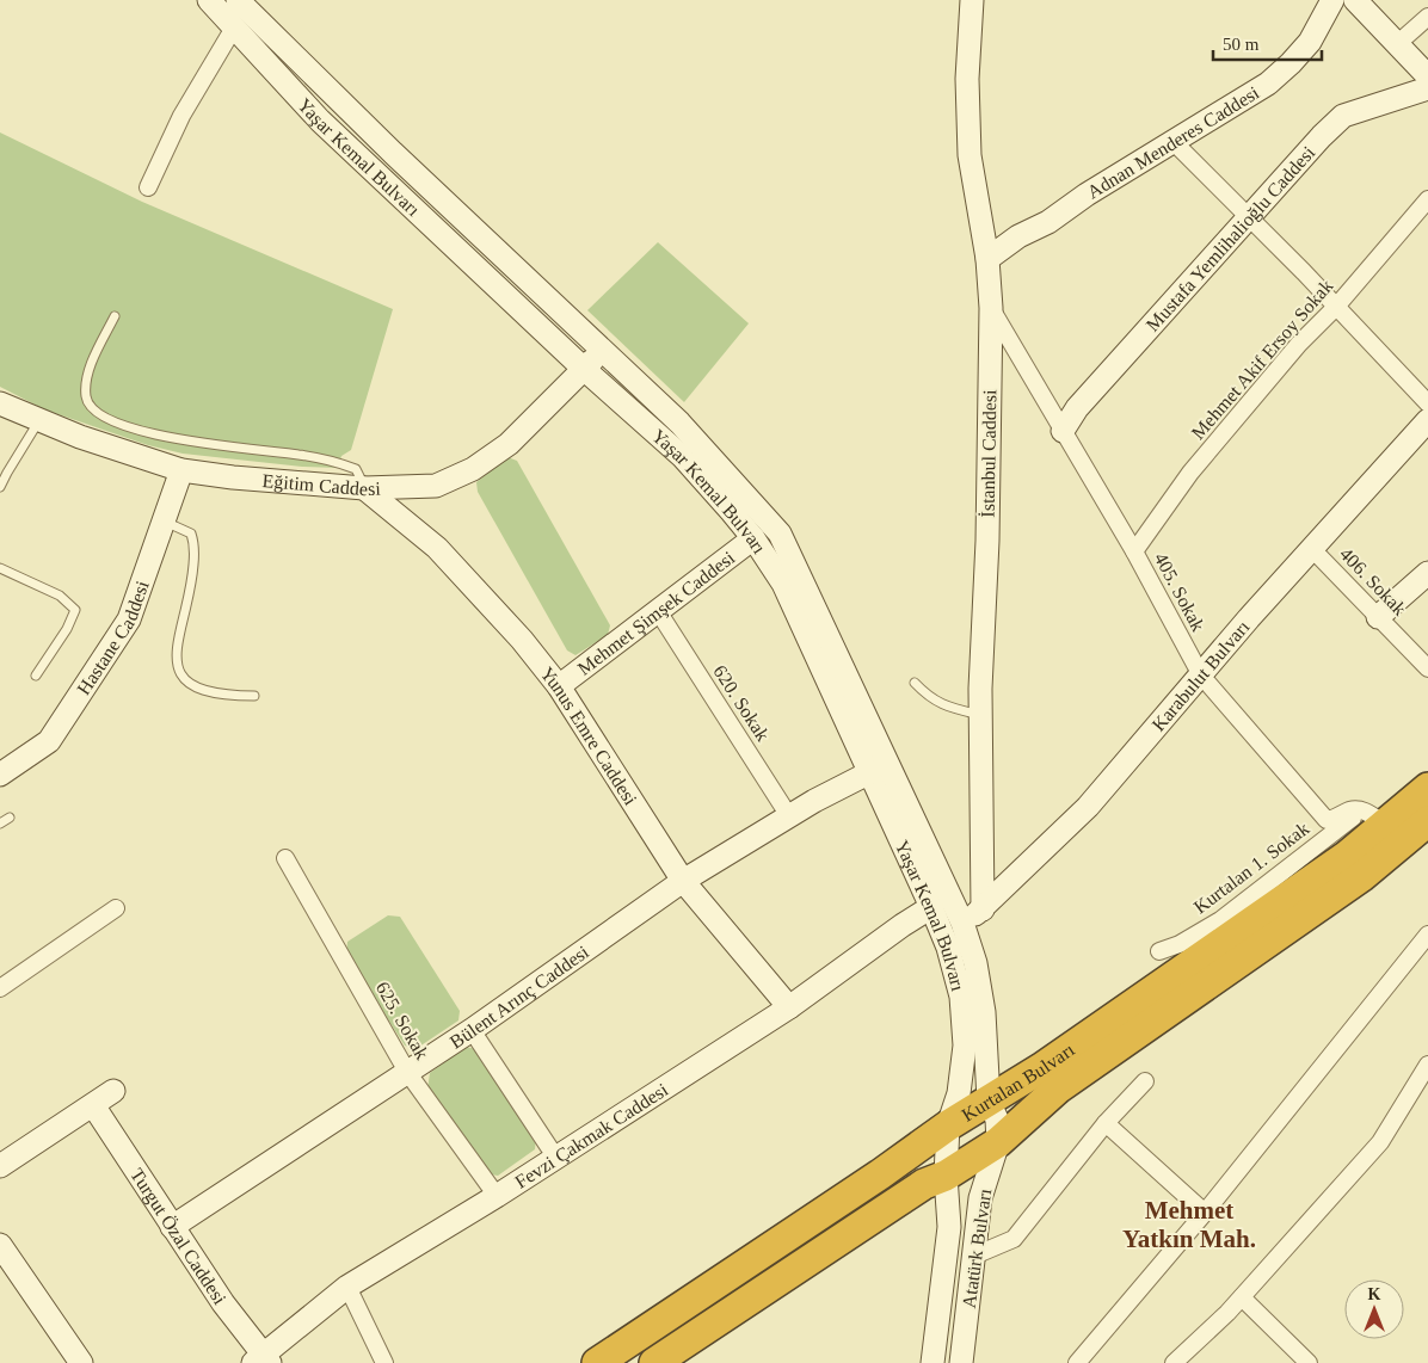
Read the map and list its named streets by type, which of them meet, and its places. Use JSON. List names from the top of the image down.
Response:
{
  "streets": {
    "highway": ["Kurtalan Bulvarı"],
    "street": [
      "Adnan Menderes Caddesi",
      "Yaşar Kemal Bulvarı",
      "Mustafa Yemlihalioğlu Caddesi",
      "Mehmet Akif Ersoy Sokak",
      "İstanbul Caddesi",
      "Eğitim Caddesi",
      "406. Sokak",
      "405. Sokak",
      "Mehmet Şimşek Caddesi",
      "Hastane Caddesi",
      "Karabulut Bulvarı",
      "620. Sokak",
      "Yunus Emre Caddesi",
      "Kurtalan 1. Sokak",
      "Bülent Arınç Caddesi",
      "625. Sokak",
      "Fevzi Çakmak Caddesi",
      "Turgut Özal Caddesi",
      "Atatürk Bulvarı"
    ]
  },
  "crossings": [
    ["Adnan Menderes Caddesi", "İstanbul Caddesi"],
    ["Yaşar Kemal Bulvarı", "Eğitim Caddesi"],
    ["Yaşar Kemal Bulvarı", "Mehmet Şimşek Caddesi"],
    ["Yaşar Kemal Bulvarı", "Karabulut Bulvarı"],
    ["Yaşar Kemal Bulvarı", "Bülent Arınç Caddesi"],
    ["Yaşar Kemal Bulvarı", "Kurtalan Bulvarı"],
    ["Yaşar Kemal Bulvarı", "Fevzi Çakmak Caddesi"],
    ["Yaşar Kemal Bulvarı", "Atatürk Bulvarı"],
    ["Mustafa Yemlihalioğlu Caddesi", "405. Sokak"],
    ["Mehmet Akif Ersoy Sokak", "405. Sokak"],
    ["İstanbul Caddesi", "405. Sokak"],
    ["İstanbul Caddesi", "Karabulut Bulvarı"],
    ["Eğitim Caddesi", "Hastane Caddesi"],
    ["Eğitim Caddesi", "Yunus Emre Caddesi"],
    ["406. Sokak", "Karabulut Bulvarı"],
    ["405. Sokak", "Karabulut Bulvarı"],
    ["405. Sokak", "Kurtalan 1. Sokak"],
    ["405. Sokak", "Kurtalan Bulvarı"],
    ["Mehmet Şimşek Caddesi", "620. Sokak"],
    ["Mehmet Şimşek Caddesi", "Yunus Emre Caddesi"],
    ["620. Sokak", "Bülent Arınç Caddesi"],
    ["Yunus Emre Caddesi", "Bülent Arınç Caddesi"],
    ["Yunus Emre Caddesi", "Fevzi Çakmak Caddesi"],
    ["Kurtalan 1. Sokak", "Kurtalan Bulvarı"],
    ["Bülent Arınç Caddesi", "625. Sokak"],
    ["Bülent Arınç Caddesi", "Turgut Özal Caddesi"],
    ["625. Sokak", "Fevzi Çakmak Caddesi"],
    ["Kurtalan Bulvarı", "Atatürk Bulvarı"],
    ["Fevzi Çakmak Caddesi", "Turgut Özal Caddesi"]
  ],
  "districts": ["Mehmet Yatkın Mah."],
  "scale_bar": "50 m",
  "north": "top"
}
